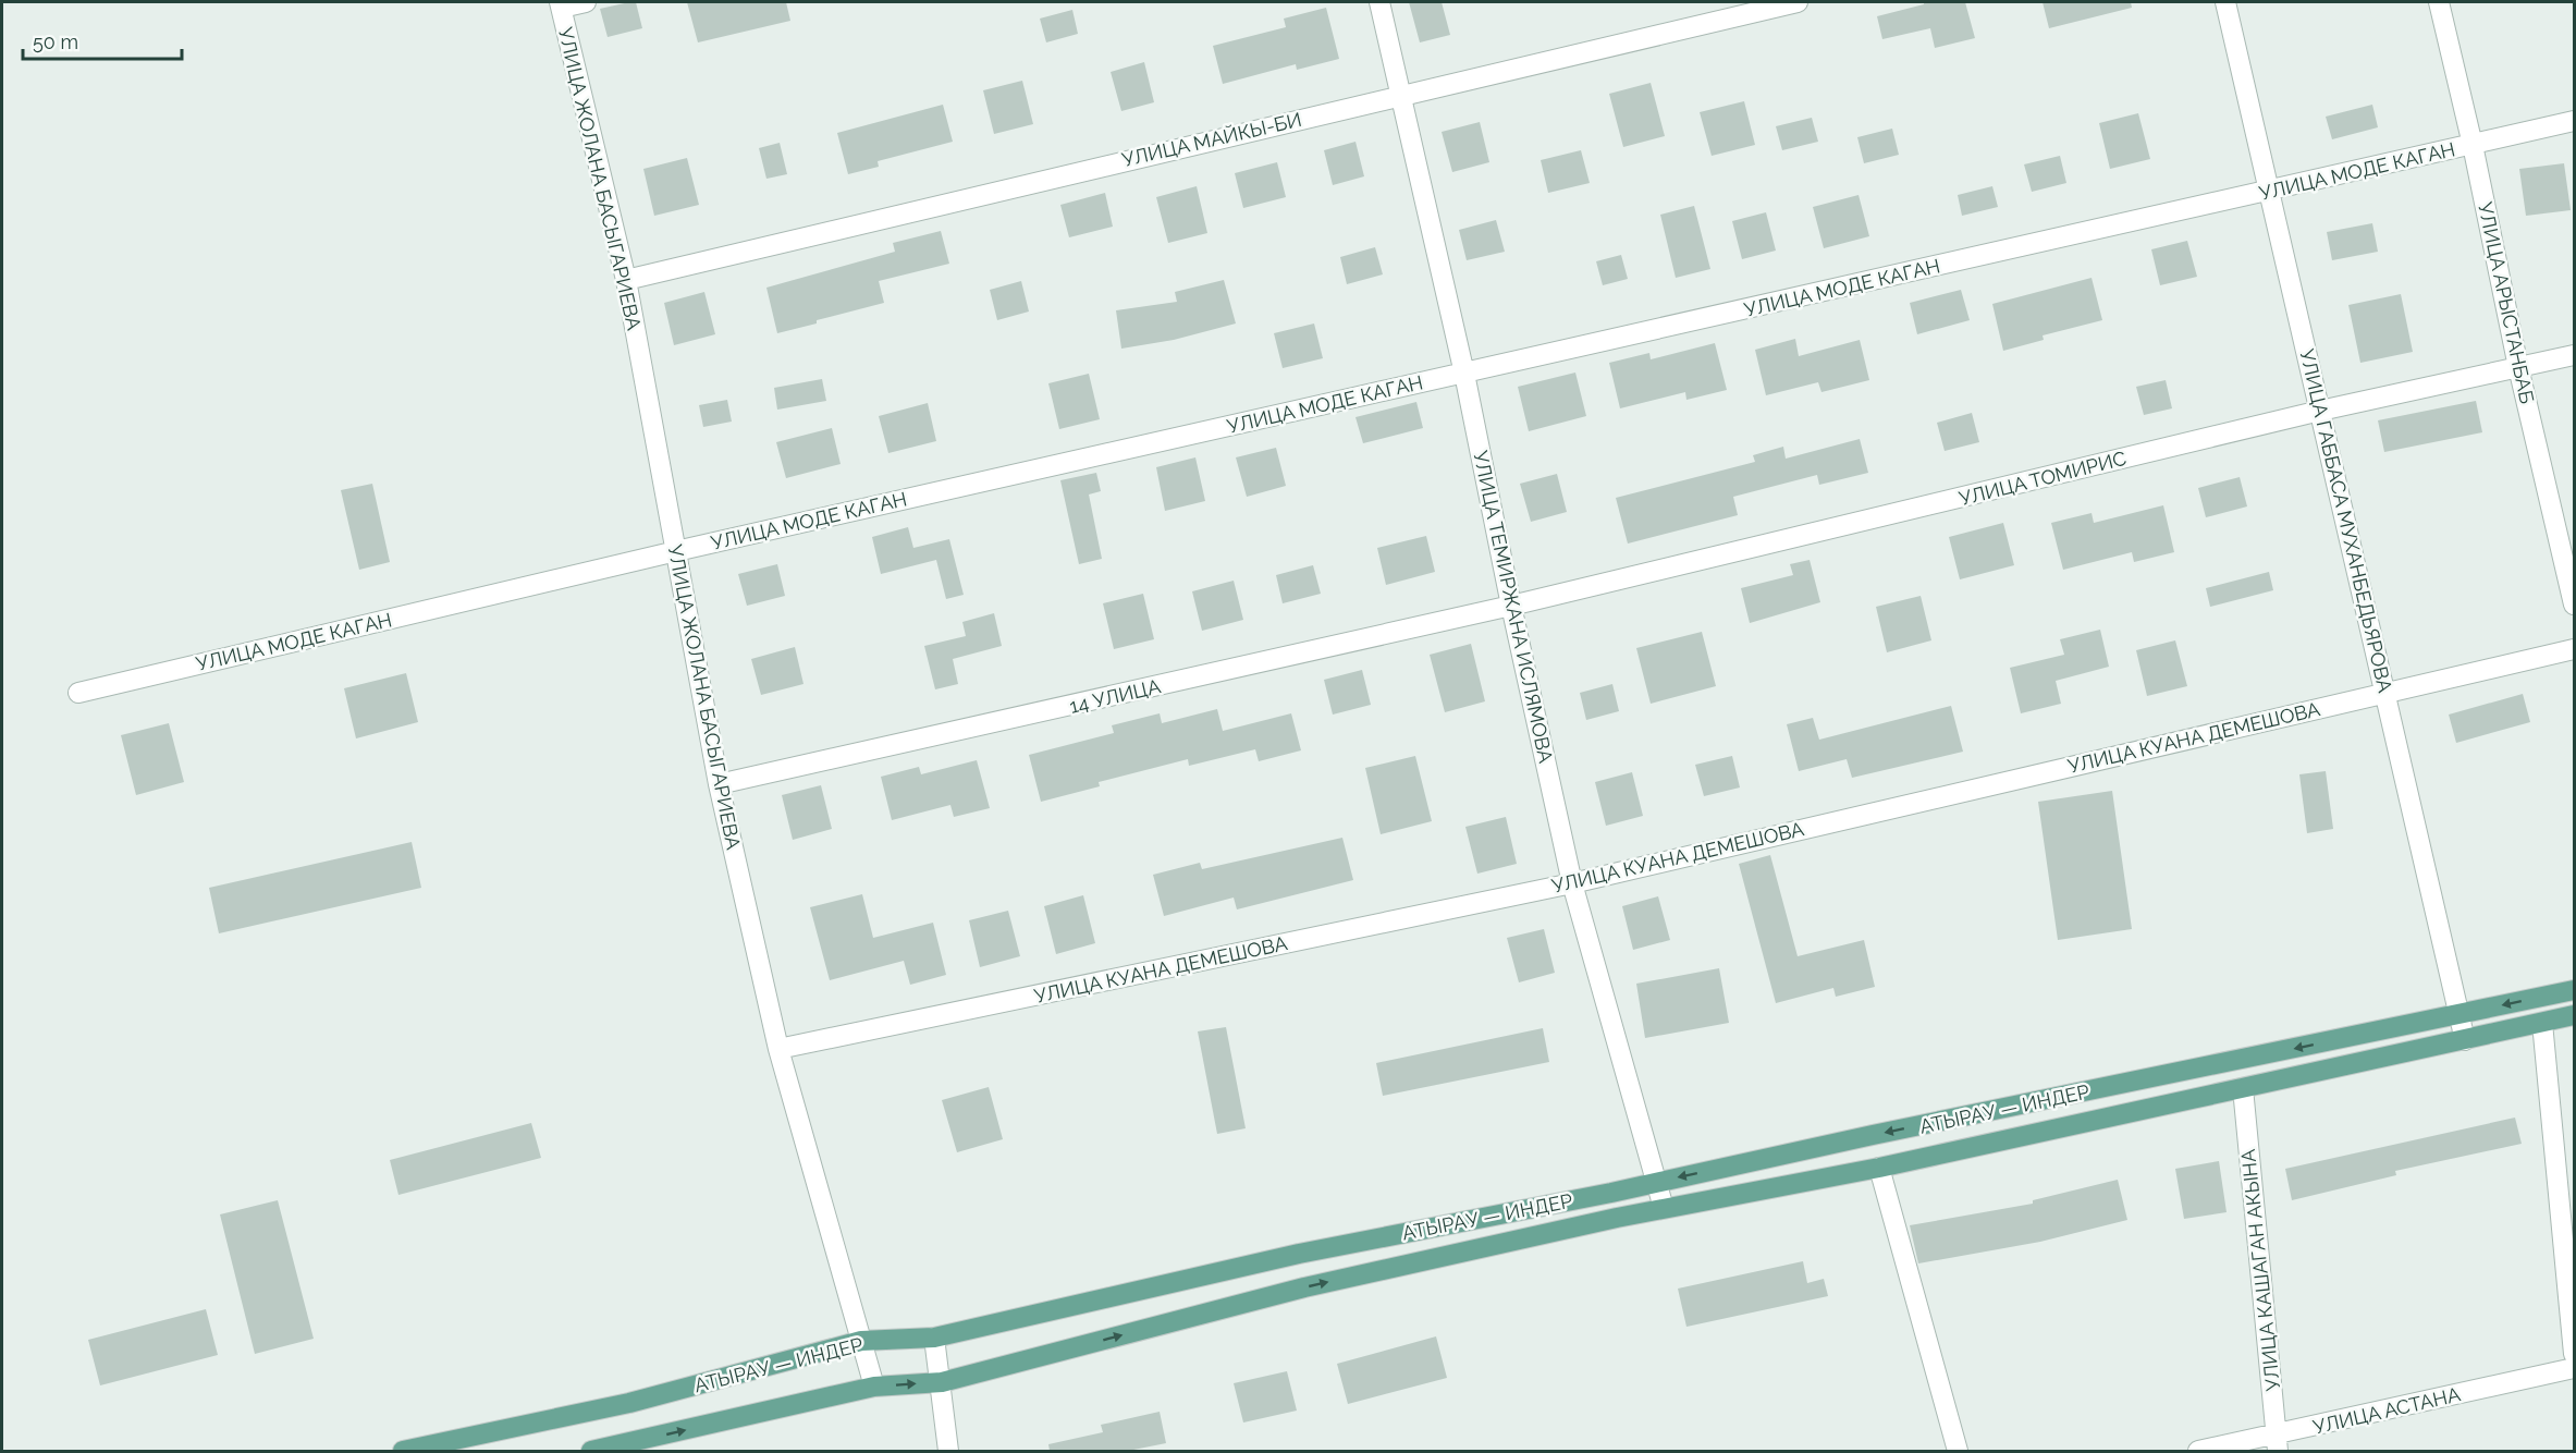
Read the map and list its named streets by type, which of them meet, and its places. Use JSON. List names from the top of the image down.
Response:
{
  "streets": {
    "main road": ["АТЫРАУ — ИНДЕР"],
    "street": [
      "УЛИЦА МАЙКЫ-БИ",
      "УЛИЦА МОДЕ КАГАН",
      "УЛИЦА ЖОЛАНА БАСЫГАРИЕВА",
      "УЛИЦА АРЫСТАНБАБ",
      "УЛИЦА ТОМИРИС",
      "УЛИЦА ГАББАСА МУХАНБЕДЬЯРОВА",
      "УЛИЦА ТЕМИРЖАНА ИСЛЯМОВА",
      "14 УЛИЦА",
      "УЛИЦА КУАНА ДЕМЕШОВА",
      "УЛИЦА КАШАГАН АКЫНА",
      "УЛИЦА АСТАНА"
    ]
  },
  "crossings": [
    ["УЛИЦА МАЙКЫ-БИ", "УЛИЦА ЖОЛАНА БАСЫГАРИЕВА"],
    ["УЛИЦА МАЙКЫ-БИ", "УЛИЦА ТЕМИРЖАНА ИСЛЯМОВА"],
    ["УЛИЦА МОДЕ КАГАН", "УЛИЦА ЖОЛАНА БАСЫГАРИЕВА"],
    ["УЛИЦА МОДЕ КАГАН", "УЛИЦА АРЫСТАНБАБ"],
    ["УЛИЦА МОДЕ КАГАН", "УЛИЦА ГАББАСА МУХАНБЕДЬЯРОВА"],
    ["УЛИЦА МОДЕ КАГАН", "УЛИЦА ТЕМИРЖАНА ИСЛЯМОВА"],
    ["УЛИЦА ЖОЛАНА БАСЫГАРИЕВА", "14 УЛИЦА"],
    ["УЛИЦА ЖОЛАНА БАСЫГАРИЕВА", "УЛИЦА КУАНА ДЕМЕШОВА"],
    ["УЛИЦА ЖОЛАНА БАСЫГАРИЕВА", "АТЫРАУ — ИНДЕР"],
    ["УЛИЦА АРЫСТАНБАБ", "УЛИЦА ТОМИРИС"],
    ["УЛИЦА ТОМИРИС", "УЛИЦА ГАББАСА МУХАНБЕДЬЯРОВА"],
    ["УЛИЦА ТОМИРИС", "УЛИЦА ТЕМИРЖАНА ИСЛЯМОВА"],
    ["УЛИЦА ТОМИРИС", "14 УЛИЦА"],
    ["УЛИЦА ГАББАСА МУХАНБЕДЬЯРОВА", "УЛИЦА КУАНА ДЕМЕШОВА"],
    ["УЛИЦА ГАББАСА МУХАНБЕДЬЯРОВА", "АТЫРАУ — ИНДЕР"],
    ["УЛИЦА ТЕМИРЖАНА ИСЛЯМОВА", "14 УЛИЦА"],
    ["УЛИЦА ТЕМИРЖАНА ИСЛЯМОВА", "УЛИЦА КУАНА ДЕМЕШОВА"],
    ["УЛИЦА ТЕМИРЖАНА ИСЛЯМОВА", "АТЫРАУ — ИНДЕР"],
    ["АТЫРАУ — ИНДЕР", "УЛИЦА КАШАГАН АКЫНА"],
    ["УЛИЦА КАШАГАН АКЫНА", "УЛИЦА АСТАНА"]
  ],
  "scale_bar": "50 m"
}
